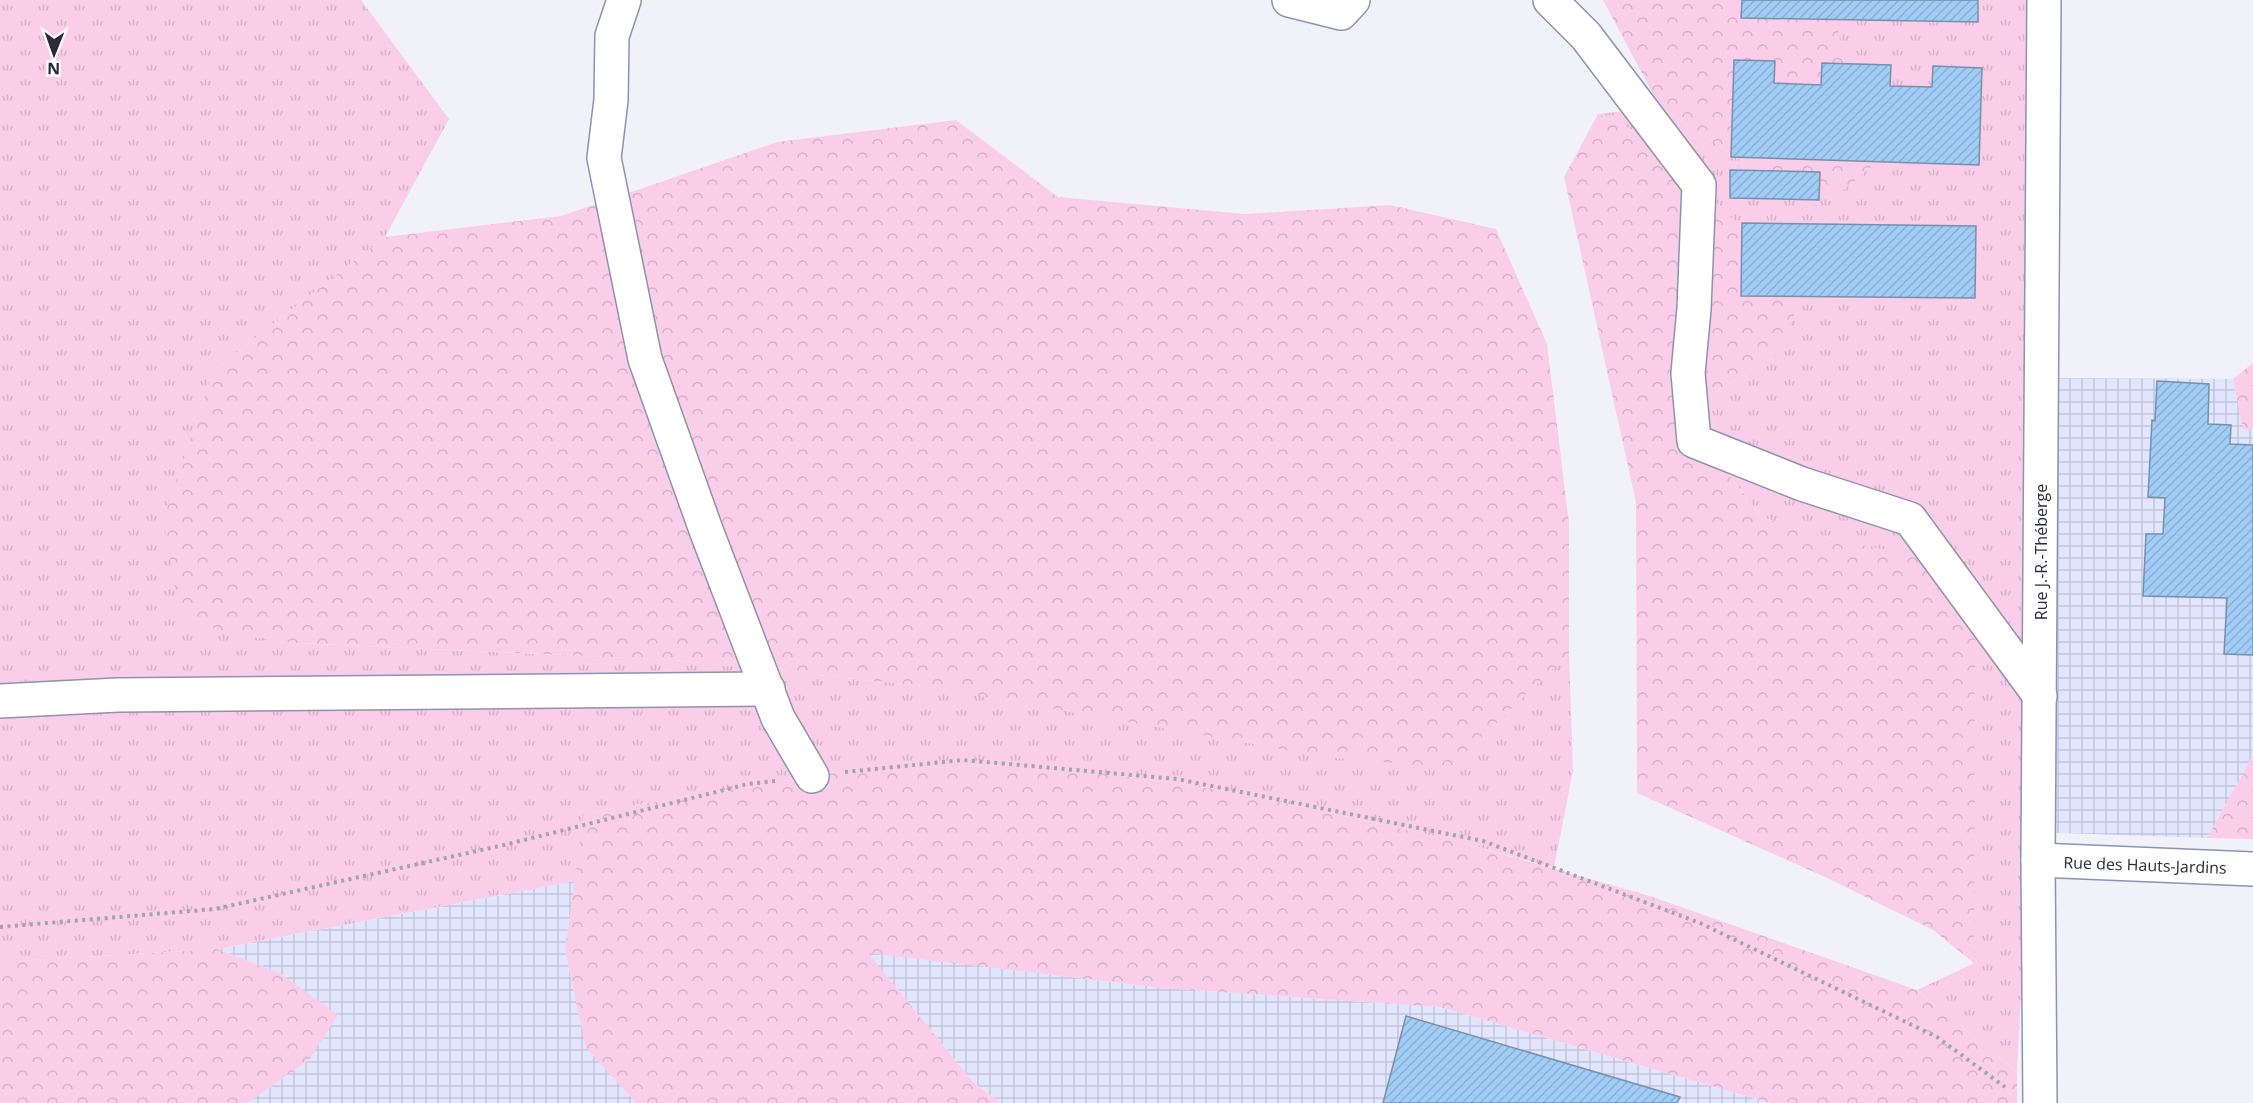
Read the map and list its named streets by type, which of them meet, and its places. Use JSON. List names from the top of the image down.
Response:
{
  "streets": {
    "street": ["Rue J.-R.-Théberge", "Rue des Hauts-Jardins"]
  },
  "crossings": [
    ["Rue J.-R.-Théberge", "Rue des Hauts-Jardins"]
  ],
  "north": "bottom"
}
